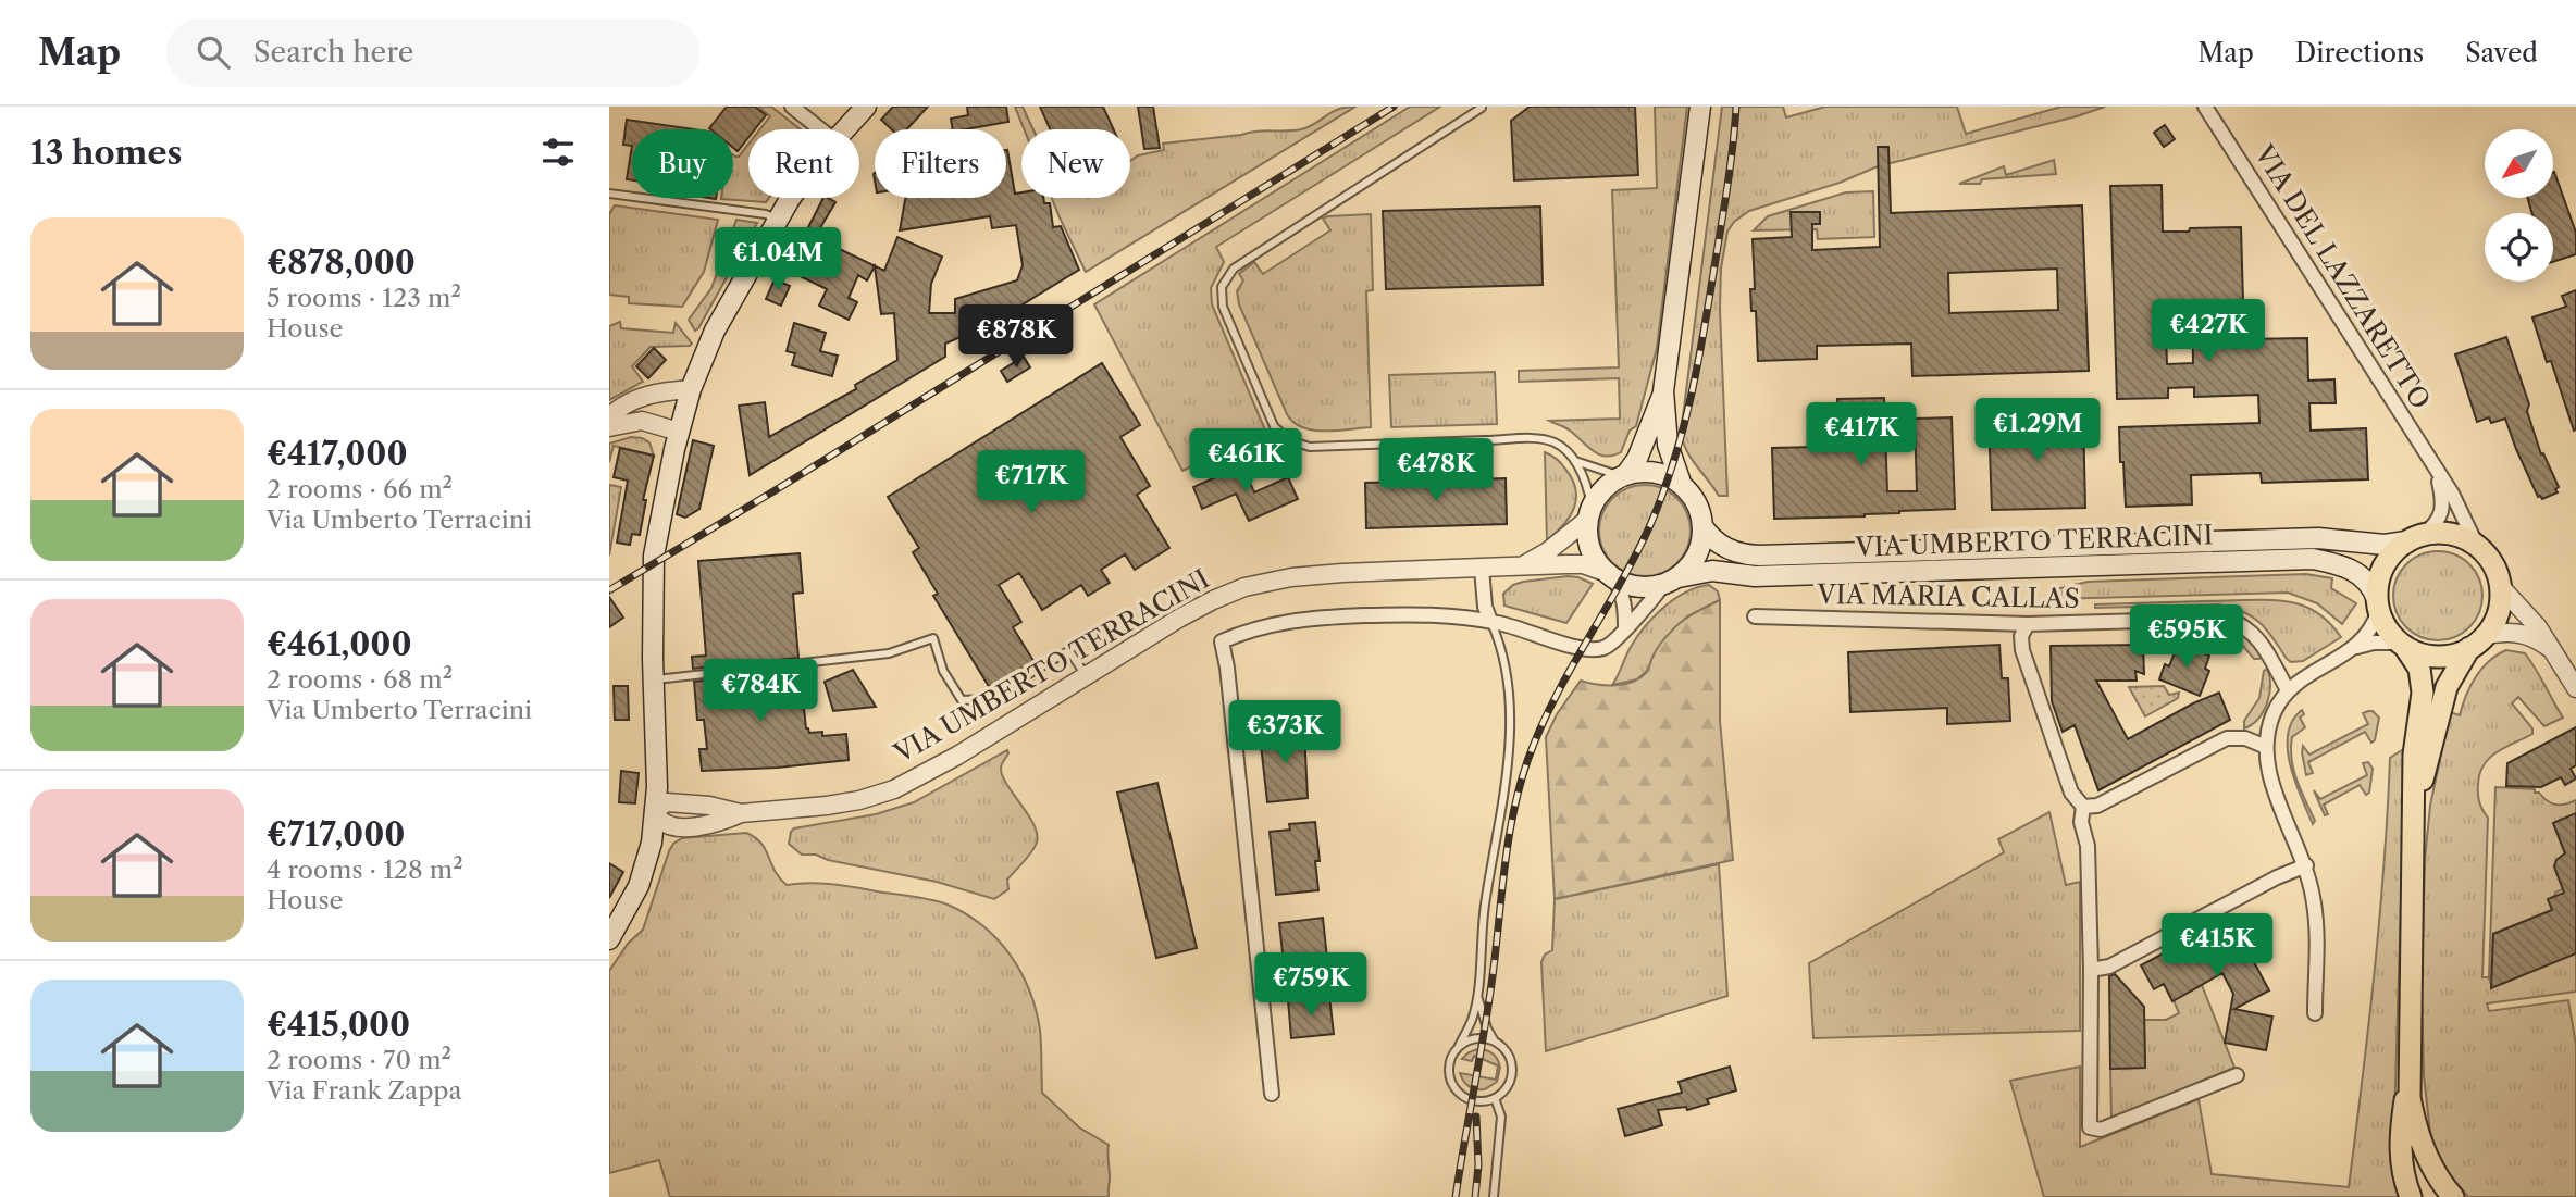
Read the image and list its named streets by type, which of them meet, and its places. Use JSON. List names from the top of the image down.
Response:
{
  "streets": {
    "main road": ["VIA UMBERTO TERRACINI"],
    "street": ["VIA DEL LAZZARETTO", "VIA MARIA CALLAS"]
  },
  "crossings": [
    ["VIA DEL LAZZARETTO", "VIA UMBERTO TERRACINI"]
  ],
  "north": "bottom left",
  "page": {
    "header": "Map",
    "search": "Search here",
    "nav": ["Map", "Directions", "Saved"],
    "heading": "13 homes",
    "chip": [
      "Buy",
      "Rent",
      "Filters",
      "New"
    ],
    "list": [
      {
        "name": "€878,000",
        "note": "5 rooms · 123 m² · House"
      },
      {
        "name": "€417,000",
        "note": "2 rooms · 66 m² · Via Umberto Terracini"
      },
      {
        "name": "€461,000",
        "note": "2 rooms · 68 m² · Via Umberto Terracini"
      },
      {
        "name": "€717,000",
        "note": "4 rooms · 128 m² · House"
      },
      {
        "name": "€415,000",
        "note": "2 rooms · 70 m² · Via Frank Zappa"
      }
    ],
    "price": [
      "€1.04M",
      "€427K",
      "€878K",
      "€1.29M",
      "€417K",
      "€461K",
      "€478K",
      "€717K",
      "€595K",
      "€784K",
      "€373K",
      "€415K",
      "€759K"
    ]
  }
}
